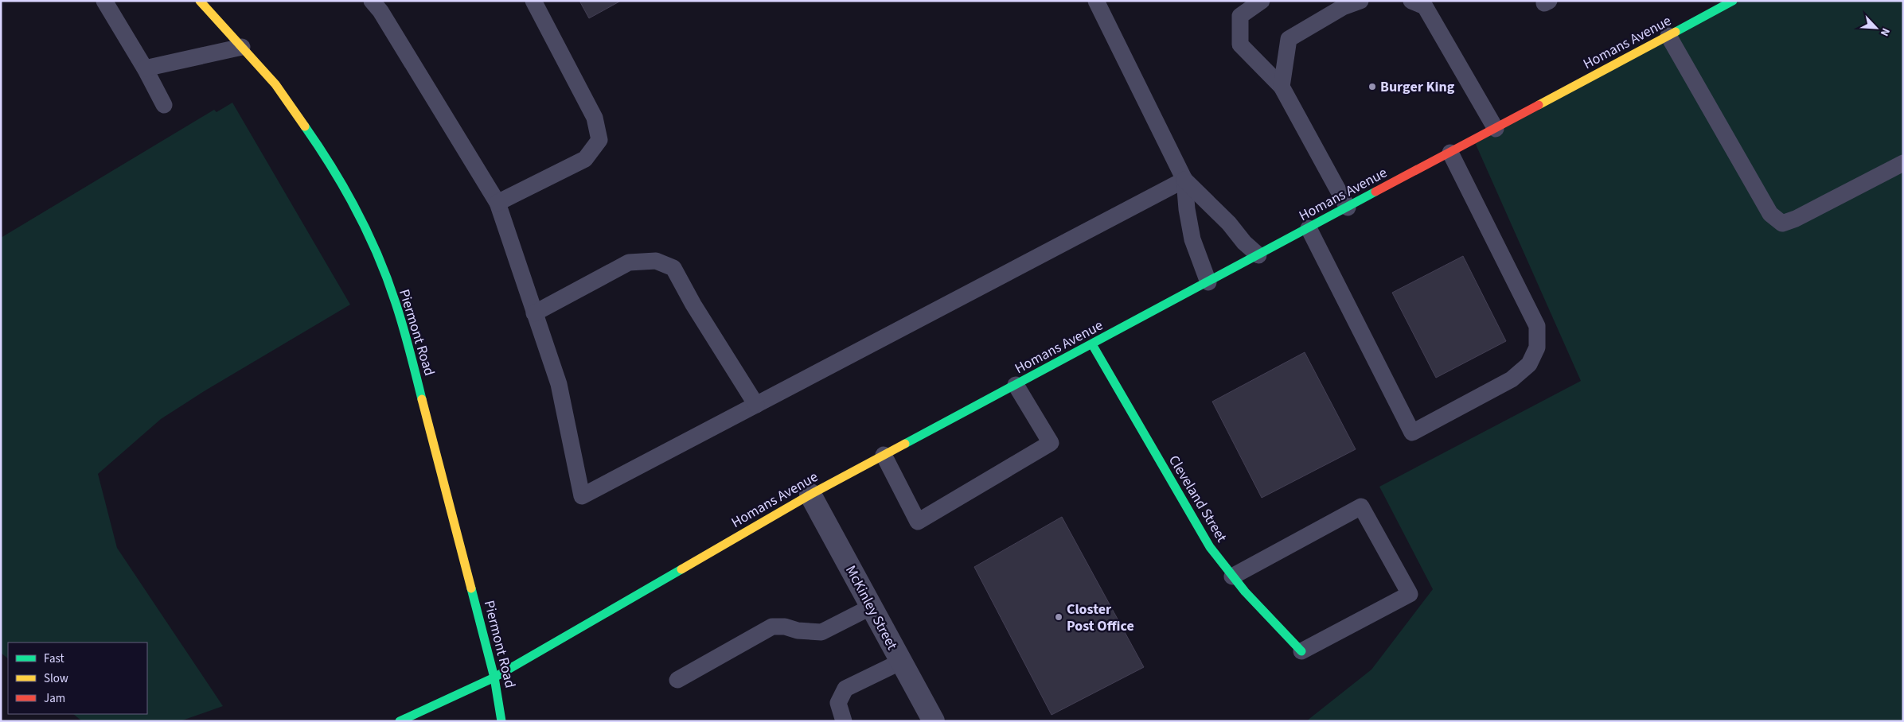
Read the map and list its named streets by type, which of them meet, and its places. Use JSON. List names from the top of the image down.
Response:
{
  "streets": {
    "street": [
      "Homans Avenue",
      "Piermont Road",
      "Cleveland Street",
      "McKinley Street"
    ]
  },
  "crossings": [
    ["Homans Avenue", "Piermont Road"],
    ["Homans Avenue", "Cleveland Street"],
    ["Homans Avenue", "McKinley Street"]
  ],
  "places": ["Burger King", "Closter Post Office"],
  "legend": ["Fast", "Slow", "Jam"],
  "north": "bottom right"
}
